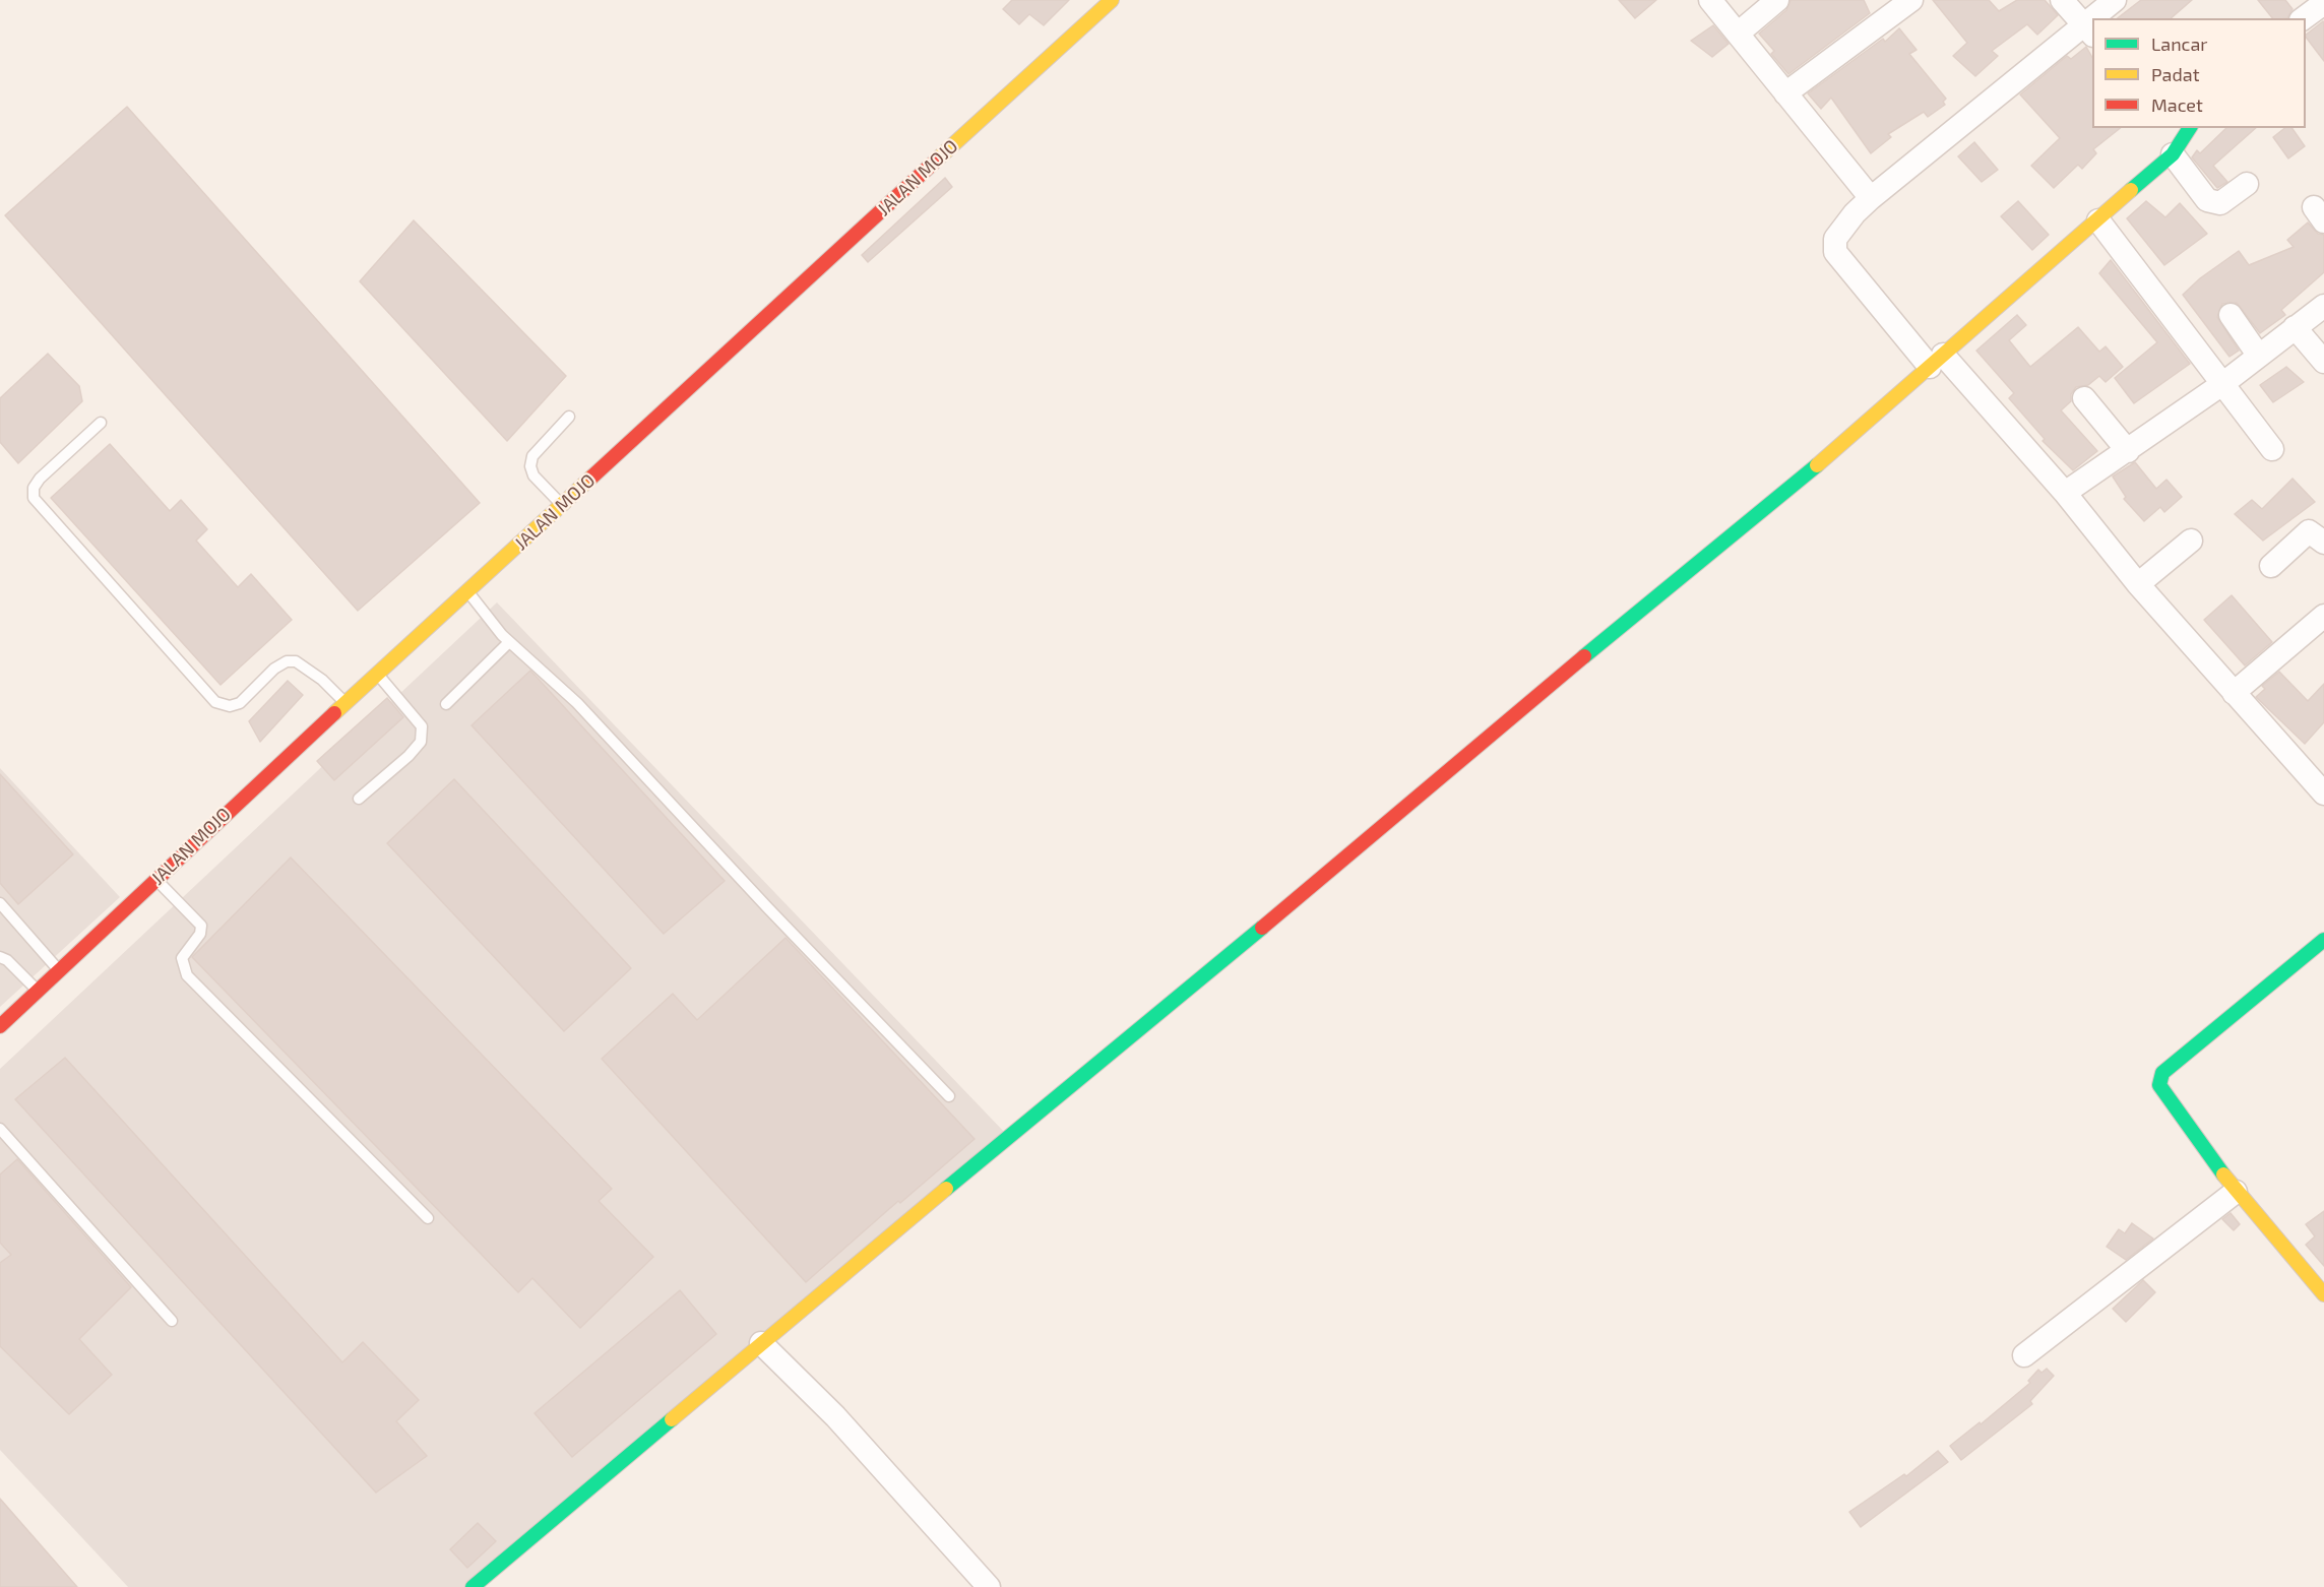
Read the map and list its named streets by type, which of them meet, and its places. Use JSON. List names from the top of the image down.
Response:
{
  "streets": {
    "street": ["JALAN MOJO"]
  },
  "legend": ["Lancar", "Padat", "Macet"]
}
